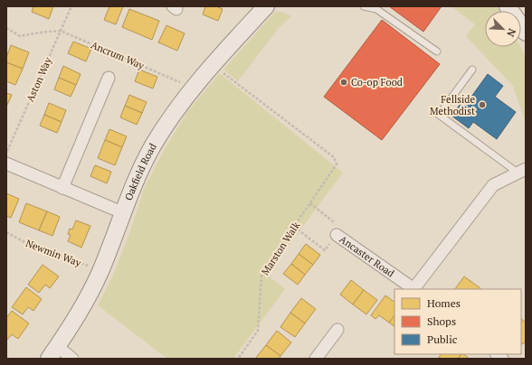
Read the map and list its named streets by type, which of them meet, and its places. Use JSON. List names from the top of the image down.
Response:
{
  "streets": {
    "street": ["Oakfield Road", "Ancaster Road"],
    "path": [
      "Ancrum Way",
      "Aston Way",
      "Marston Walk",
      "Newmin Way"
    ]
  },
  "crossings": [
    ["Ancrum Way", "Aston Way"],
    ["Ancrum Way", "Oakfield Road"],
    ["Oakfield Road", "Marston Walk"],
    ["Oakfield Road", "Newmin Way"]
  ],
  "places": ["Co-op Food", "Fellside Methodist"],
  "legend": ["Homes", "Shops", "Public"],
  "north": "bottom right"
}
